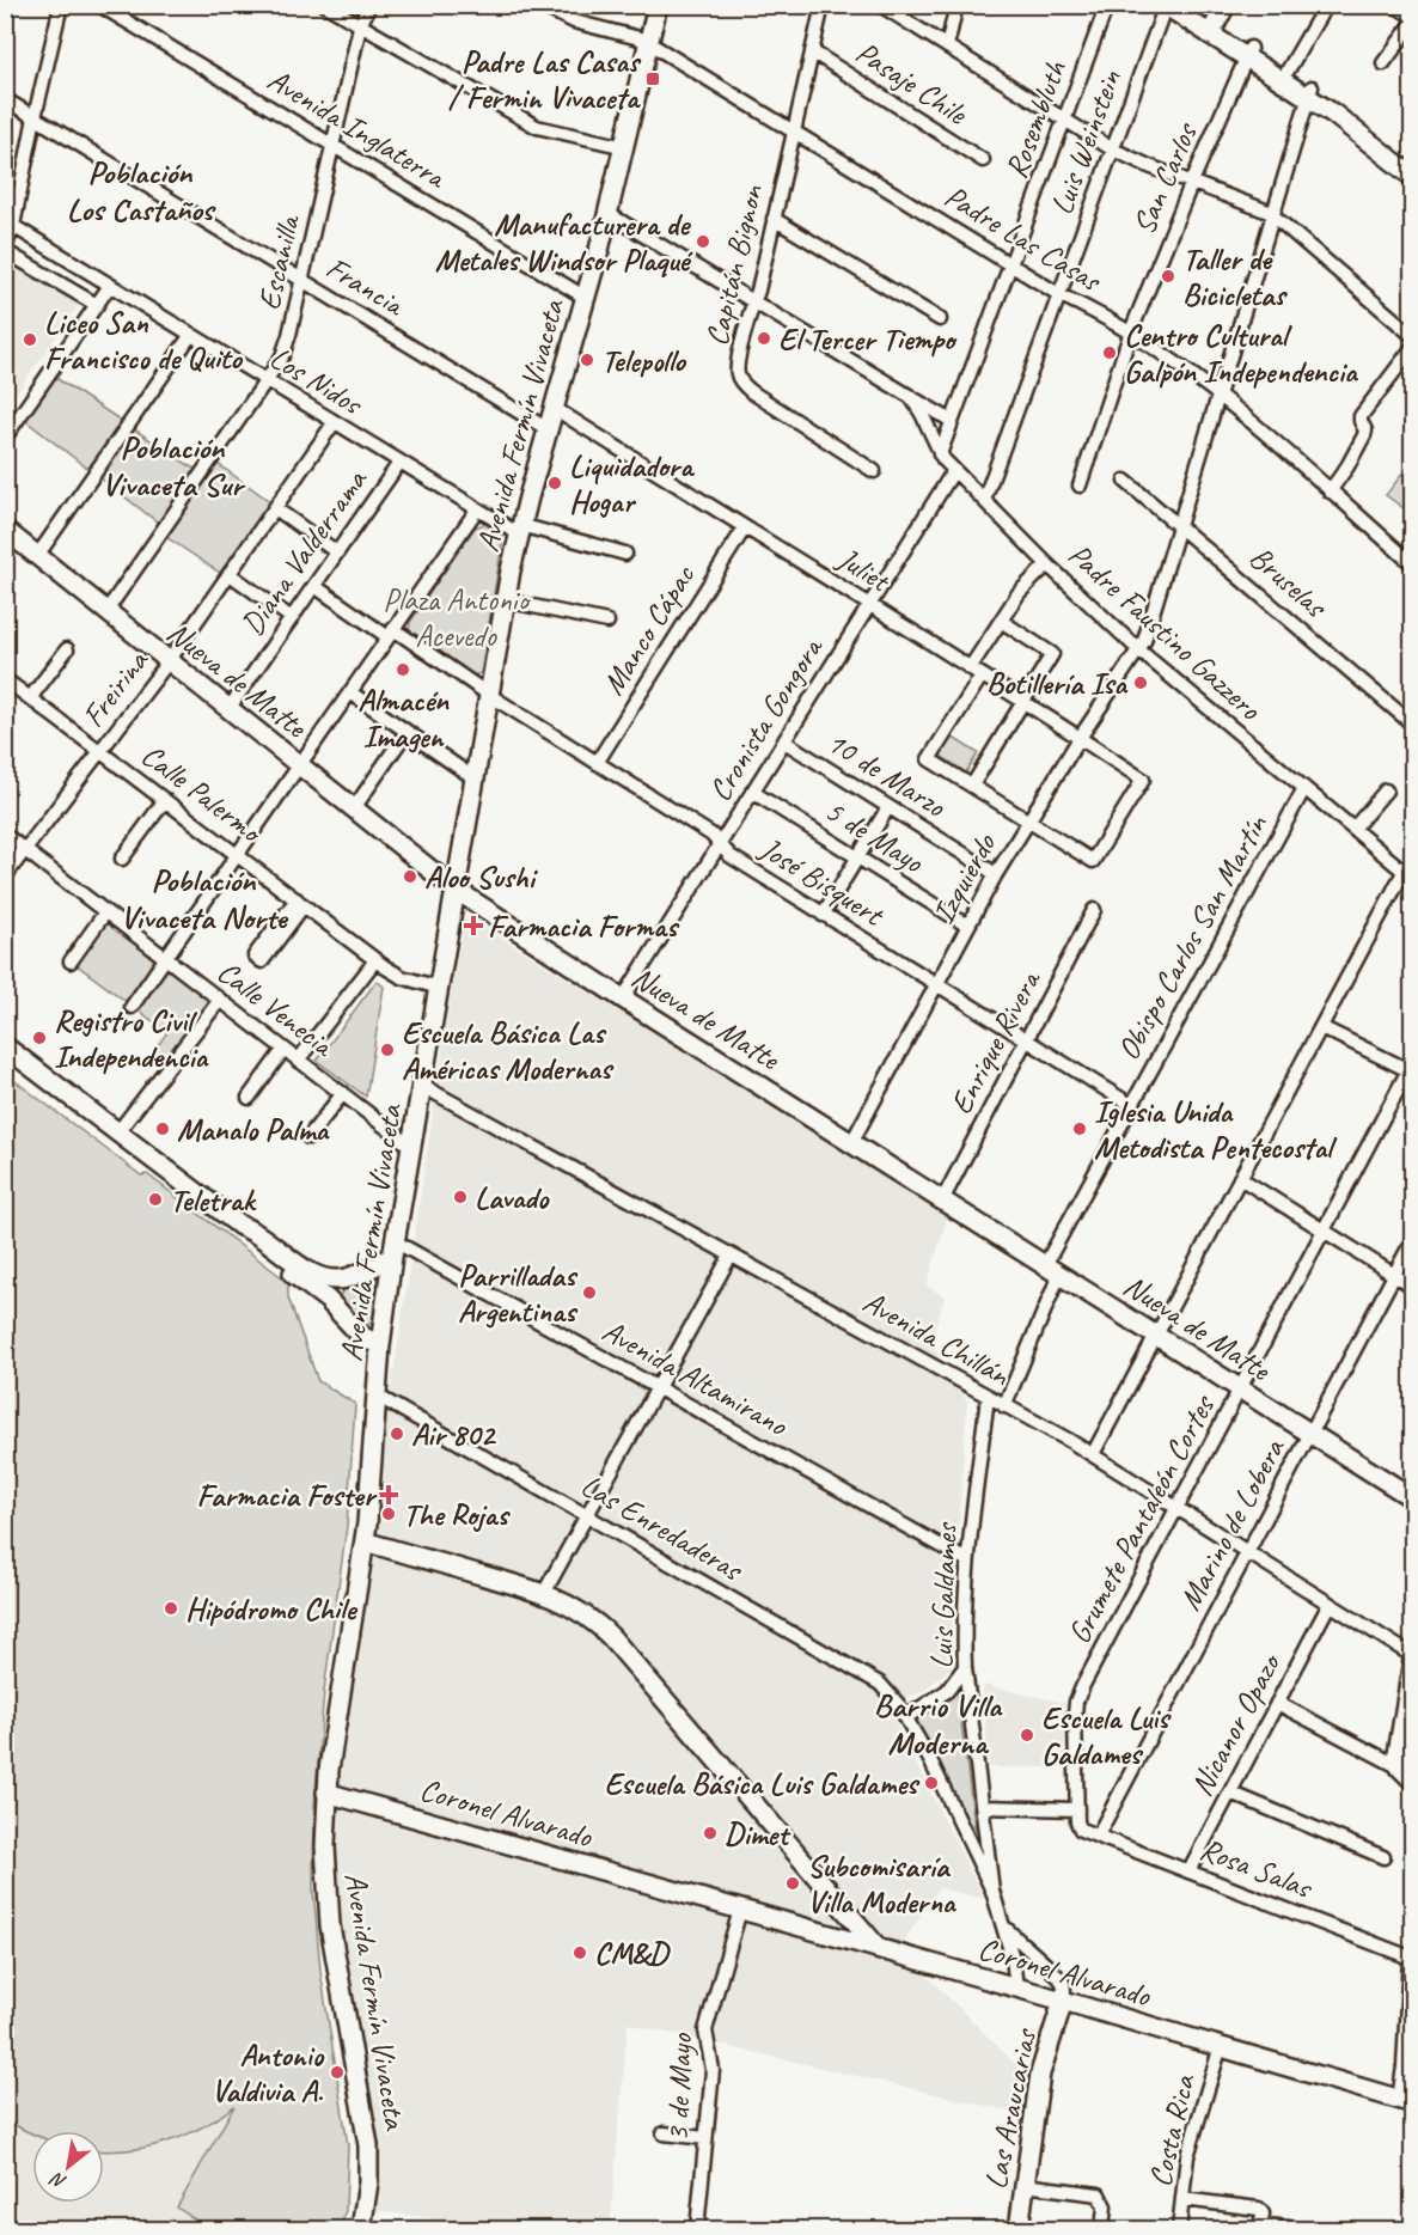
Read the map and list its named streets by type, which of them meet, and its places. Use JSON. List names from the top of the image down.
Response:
{
  "streets": {
    "street": [
      "Pasaje Chile",
      "Rosembluth",
      "Avenida Inglaterra",
      "Luis Weinstein",
      "San Carlos",
      "Padre Las Casas",
      "Escanilla",
      "Capitán Bignon",
      "Francia",
      "Los Nidos",
      "Avenida Fermín Vivaceta",
      "Diana Valderrama",
      "Juliet",
      "Bruselas",
      "Manco Cápac",
      "Padre Faustino Gazzero",
      "Nueva de Matte",
      "Freirina",
      "Cronista Gongora",
      "10 de Marzo",
      "Calle Palermo",
      "5 de Mayo",
      "Izquierdo",
      "José Bisquert",
      "Obispo Carlos San Martín",
      "Calle Venecia",
      "Enrique Rivera",
      "Avenida Chillán",
      "Avenida Altamirano",
      "Grumete Pantaleón Cortes",
      "Marino de Lobera",
      "Las Enredaderas",
      "Luis Galdames",
      "Nicanor Opazo",
      "Coronel Alvarado",
      "Rosa Salas",
      "3 de Mayo",
      "Las Araucarias",
      "Costa Rica"
    ]
  },
  "crossings": [
    ["Pasaje Chile", "Capitán Bignon"],
    ["Rosembluth", "Padre Las Casas"],
    ["Rosembluth", "Padre Faustino Gazzero"],
    ["Avenida Inglaterra", "Escanilla"],
    ["Avenida Inglaterra", "Avenida Fermín Vivaceta"],
    ["Luis Weinstein", "Padre Las Casas"],
    ["Luis Weinstein", "Padre Faustino Gazzero"],
    ["San Carlos", "Padre Las Casas"],
    ["Padre Las Casas", "Capitán Bignon"],
    ["Padre Las Casas", "Avenida Fermín Vivaceta"],
    ["Padre Las Casas", "Izquierdo"],
    ["Escanilla", "Francia"],
    ["Escanilla", "Los Nidos"],
    ["Escanilla", "Nueva de Matte"],
    ["Capitán Bignon", "Padre Faustino Gazzero"],
    ["Francia", "Avenida Fermín Vivaceta"],
    ["Los Nidos", "Avenida Fermín Vivaceta"],
    ["Los Nidos", "Diana Valderrama"],
    ["Los Nidos", "Freirina"],
    ["Avenida Fermín Vivaceta", "Juliet"],
    ["Avenida Fermín Vivaceta", "Padre Faustino Gazzero"],
    ["Avenida Fermín Vivaceta", "Nueva de Matte"],
    ["Avenida Fermín Vivaceta", "Calle Palermo"],
    ["Avenida Fermín Vivaceta", "José Bisquert"],
    ["Avenida Fermín Vivaceta", "Calle Venecia"],
    ["Avenida Fermín Vivaceta", "Avenida Chillán"],
    ["Avenida Fermín Vivaceta", "Avenida Altamirano"],
    ["Avenida Fermín Vivaceta", "Las Enredaderas"],
    ["Avenida Fermín Vivaceta", "Coronel Alvarado"],
    ["Diana Valderrama", "Nueva de Matte"],
    ["Diana Valderrama", "José Bisquert"],
    ["Juliet", "Manco Cápac"],
    ["Juliet", "Cronista Gongora"],
    ["Juliet", "Izquierdo"],
    ["Bruselas", "Izquierdo"],
    ["Manco Cápac", "José Bisquert"],
    ["Padre Faustino Gazzero", "Cronista Gongora"],
    ["Padre Faustino Gazzero", "Izquierdo"],
    ["Padre Faustino Gazzero", "Obispo Carlos San Martín"],
    ["Nueva de Matte", "Freirina"],
    ["Nueva de Matte", "Cronista Gongora"],
    ["Nueva de Matte", "Izquierdo"],
    ["Nueva de Matte", "Obispo Carlos San Martín"],
    ["Nueva de Matte", "Enrique Rivera"],
    ["Nueva de Matte", "Grumete Pantaleón Cortes"],
    ["Nueva de Matte", "Marino de Lobera"],
    ["Freirina", "Calle Palermo"],
    ["Freirina", "Calle Venecia"],
    ["Cronista Gongora", "10 de Marzo"],
    ["Cronista Gongora", "5 de Mayo"],
    ["Cronista Gongora", "José Bisquert"],
    ["10 de Marzo", "Izquierdo"],
    ["5 de Mayo", "Izquierdo"],
    ["Izquierdo", "José Bisquert"],
    ["José Bisquert", "Obispo Carlos San Martín"],
    ["José Bisquert", "Enrique Rivera"],
    ["Avenida Chillán", "Grumete Pantaleón Cortes"],
    ["Avenida Chillán", "Marino de Lobera"],
    ["Avenida Chillán", "Luis Galdames"],
    ["Avenida Chillán", "Nicanor Opazo"],
    ["Avenida Altamirano", "Luis Galdames"],
    ["Grumete Pantaleón Cortes", "Rosa Salas"],
    ["Marino de Lobera", "Rosa Salas"],
    ["Las Enredaderas", "Luis Galdames"],
    ["Luis Galdames", "Coronel Alvarado"],
    ["Luis Galdames", "Las Araucarias"],
    ["Nicanor Opazo", "Rosa Salas"],
    ["Coronel Alvarado", "3 de Mayo"],
    ["Coronel Alvarado", "Las Araucarias"],
    ["Coronel Alvarado", "Costa Rica"]
  ],
  "districts": [
    "Población Los Castaños",
    "Población Vivaceta Sur",
    "Población Vivaceta Norte",
    "Barrio Villa Moderna"
  ],
  "parks": ["Plaza Antonio Acevedo"],
  "places": {
    "transit": ["Padre Las Casas / Fermin Vivaceta"],
    "other": [
      "Manufacturera de Metales Windsor Plaqué",
      "Taller de Bicicletas",
      "El Tercer Tiempo",
      "Liceo San Francisco de Quito",
      "Centro Cultural Galpón Independencia",
      "Telepollo",
      "Liquidadora Hogar",
      "Almacén Imagen",
      "Botillería Isa",
      "Aloo Sushi",
      "Registro Civil Independencia",
      "Escuela Básica Las Américas Modernas",
      "Manalo Palma",
      "Iglesia Unida Metodista Pentecostal",
      "Lavado",
      "Teletrak",
      "Parrilladas Argentinas",
      "Air 802",
      "The Rojas",
      "Hipódromo Chile",
      "Escuela Luis Galdames",
      "Escuela Básica Luis Galdames",
      "Dimet",
      "Subcomisaría Villa Moderna",
      "CM&D",
      "Antonio Valdivia A."
    ],
    "health": ["Farmacia Formas", "Farmacia Foster"]
  },
  "north": "bottom left"
}
